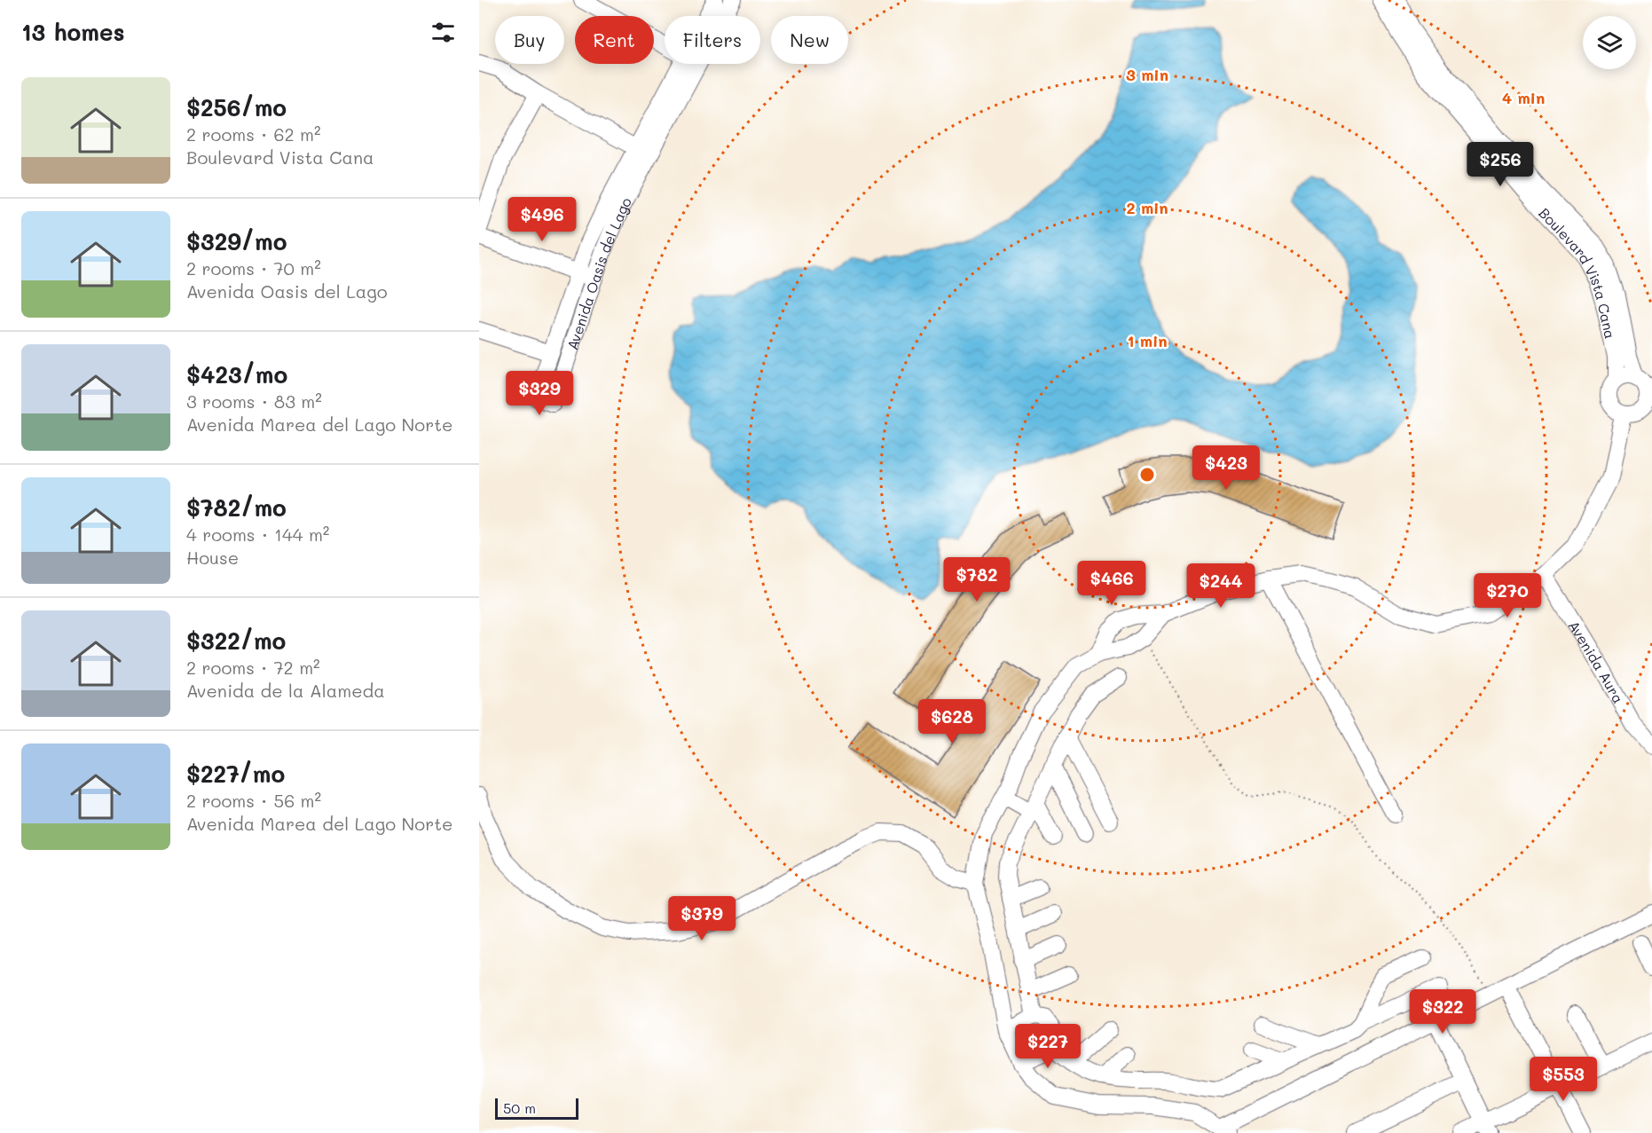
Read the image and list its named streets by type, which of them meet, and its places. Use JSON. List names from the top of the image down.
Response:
{
  "streets": {
    "street": ["Avenida Oasis del Lago", "Boulevard Vista Cana", "Avenida Aura"]
  },
  "scale_bar": "50 m",
  "page": {
    "heading": "13 homes",
    "chip": [
      "Buy",
      "Rent",
      "Filters",
      "New"
    ],
    "list": [
      {
        "name": "$256/mo",
        "note": "2 rooms · 62 m² · Boulevard Vista Cana"
      },
      {
        "name": "$329/mo",
        "note": "2 rooms · 70 m² · Avenida Oasis del Lago"
      },
      {
        "name": "$423/mo",
        "note": "3 rooms · 83 m² · Avenida Marea del Lago Norte"
      },
      {
        "name": "$782/mo",
        "note": "4 rooms · 144 m² · House"
      },
      {
        "name": "$322/mo",
        "note": "2 rooms · 72 m² · Avenida de la Alameda"
      },
      {
        "name": "$227/mo",
        "note": "2 rooms · 56 m² · Avenida Marea del Lago Norte"
      }
    ],
    "price": [
      "$256",
      "$496",
      "$329",
      "$423",
      "$782",
      "$466",
      "$244",
      "$270",
      "$628",
      "$379",
      "$322",
      "$227",
      "$553"
    ],
    "scale": "50 m"
  },
  "rings": [
    "3 min",
    "4 min",
    "2 min",
    "1 min"
  ]
}
